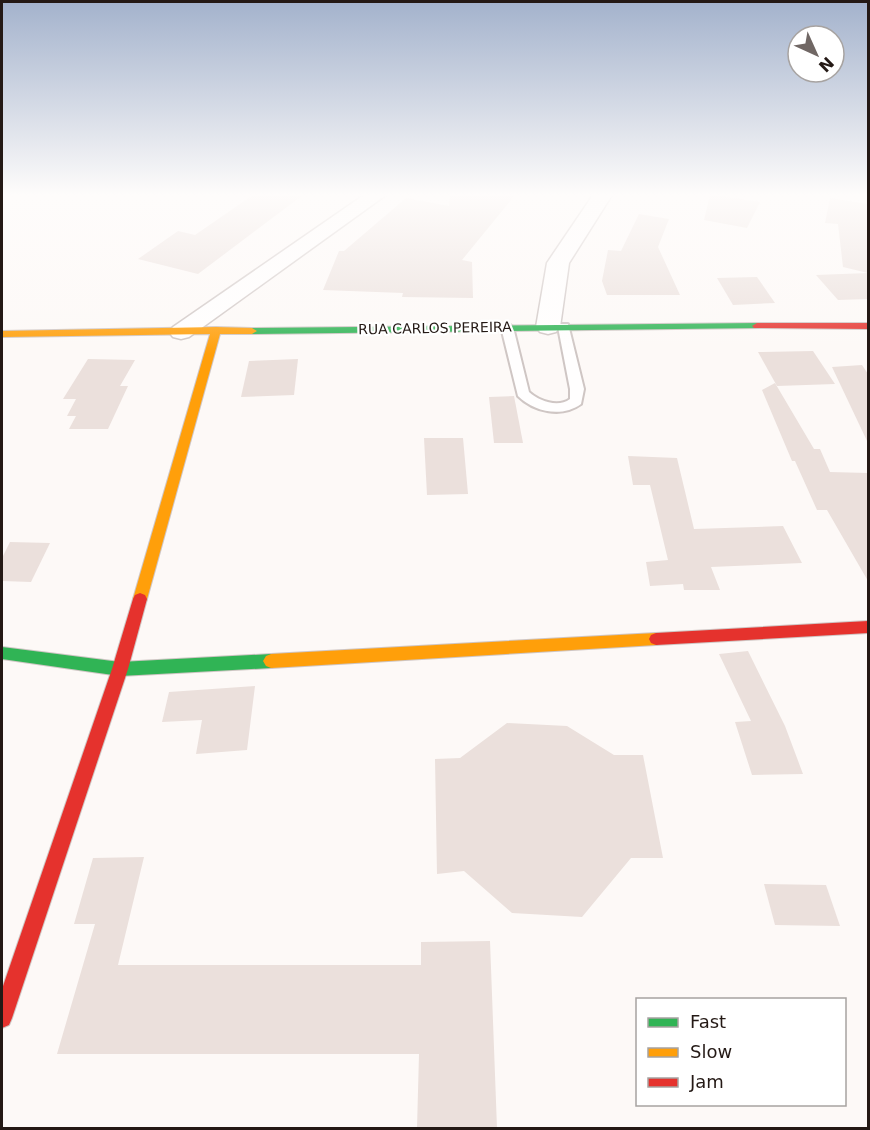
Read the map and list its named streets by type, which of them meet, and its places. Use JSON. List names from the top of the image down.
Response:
{
  "streets": {
    "street": ["RUA CARLOS PEREIRA"]
  },
  "legend": ["Fast", "Slow", "Jam"],
  "north": "bottom right"
}
